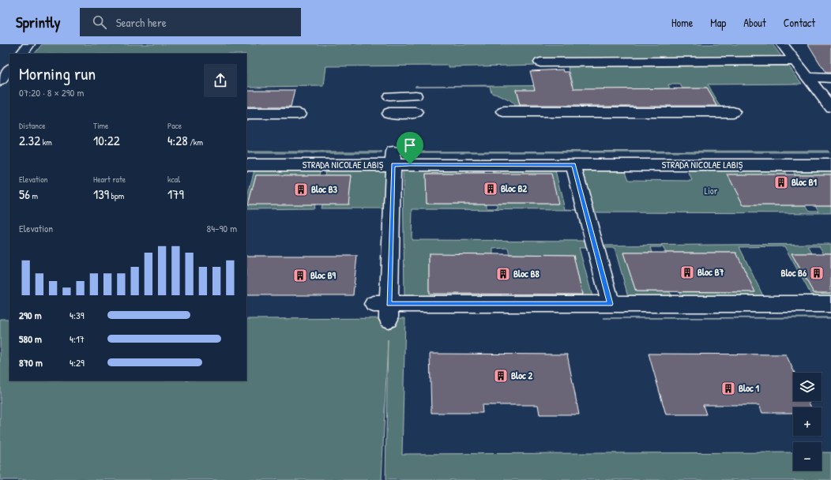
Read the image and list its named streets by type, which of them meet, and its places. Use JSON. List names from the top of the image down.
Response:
{
  "streets": {
    "street": ["STRADA NICOLAE LABIȘ"]
  },
  "parks": ["Lior"],
  "places": {
    "building": [
      "Bloc B1",
      "Bloc B2",
      "Bloc B3",
      "Bloc B7",
      "Bloc B6",
      "Bloc B8",
      "Bloc B9",
      "Bloc 2",
      "Bloc 1"
    ]
  },
  "page": {
    "header": "Sprintly",
    "search": "Search here",
    "nav": [
      "Home",
      "Map",
      "About",
      "Contact"
    ],
    "heading": ["Morning run", "07:20 · 8 × 290 m"],
    "stats": [
      ["Distance", "2.32 km"],
      ["Time", "10:22"],
      ["Pace", "4:28 /km"],
      ["Elevation", "56 m"],
      ["Heart rate", "139 bpm"],
      ["kcal", "179"]
    ],
    "chart": ["Elevation", "84–90 m"],
    "list": [
      {
        "name": "290 m",
        "note": "4:39"
      },
      {
        "name": "580 m",
        "note": "4:17"
      },
      {
        "name": "870 m",
        "note": "4:29"
      }
    ],
    "map_buttons": ["+", "−"]
  }
}
